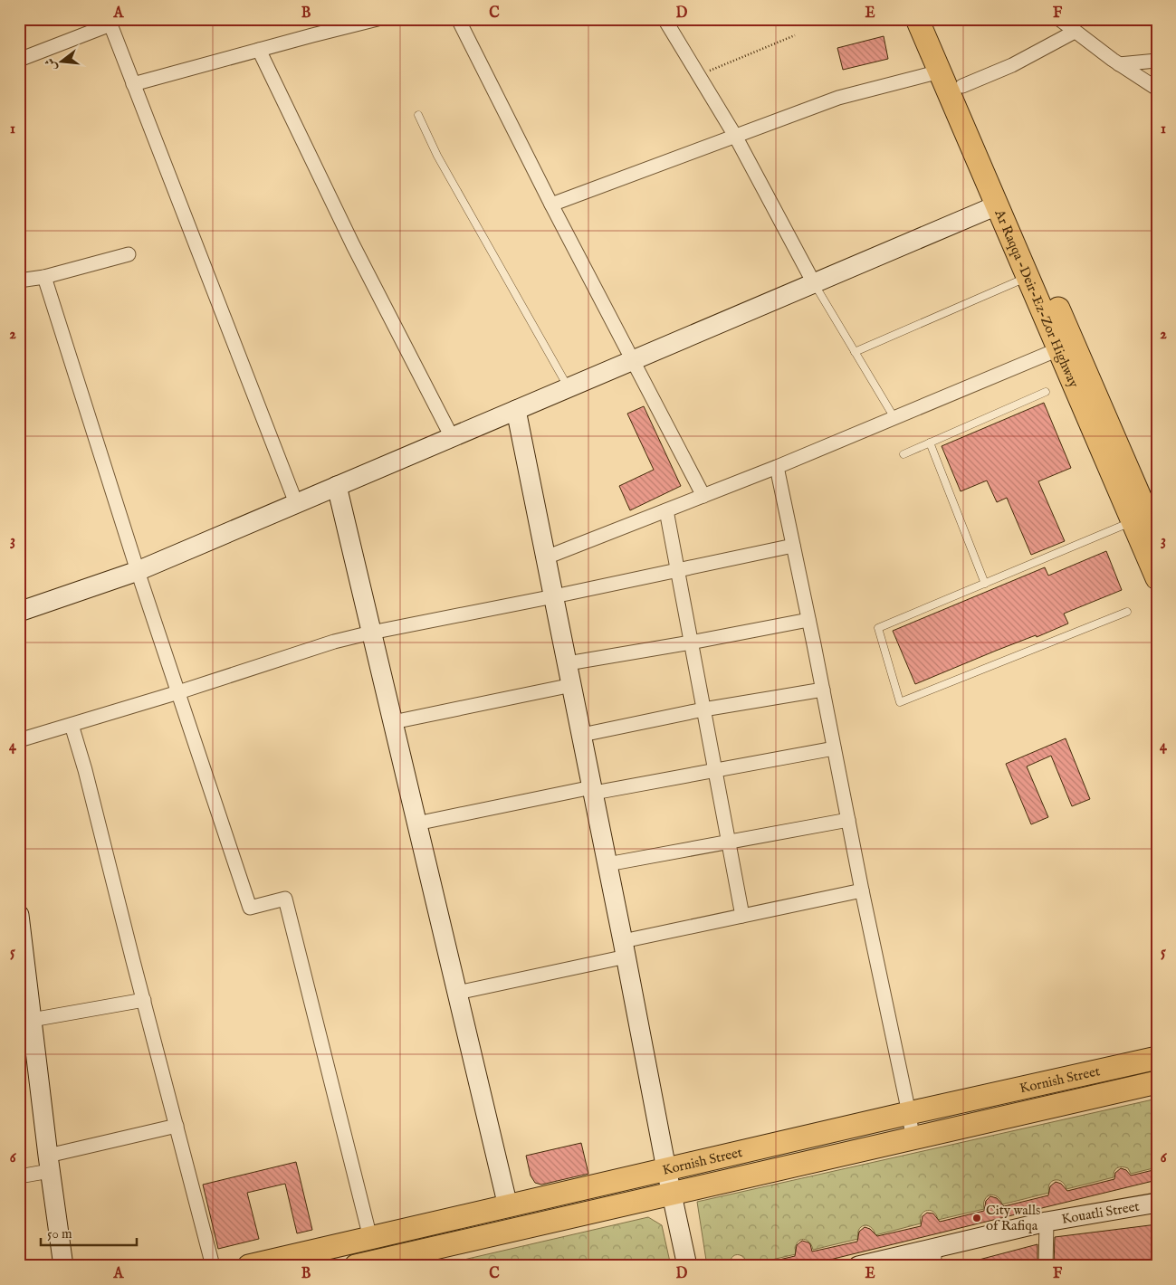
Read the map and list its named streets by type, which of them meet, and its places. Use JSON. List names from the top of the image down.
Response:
{
  "streets": {
    "main road": ["Ar Raqqa -Deir-Ez-Zor Highway", "Kornish Street"],
    "street": ["Kouatli Street"]
  },
  "places": ["City walls of Rafiqa"],
  "scale_bar": "50 m",
  "north": "left",
  "grid": {
    "columns": [
      "A",
      "B",
      "C",
      "D",
      "E",
      "F"
    ],
    "rows": [
      "1",
      "2",
      "3",
      "4",
      "5",
      "6"
    ]
  }
}
